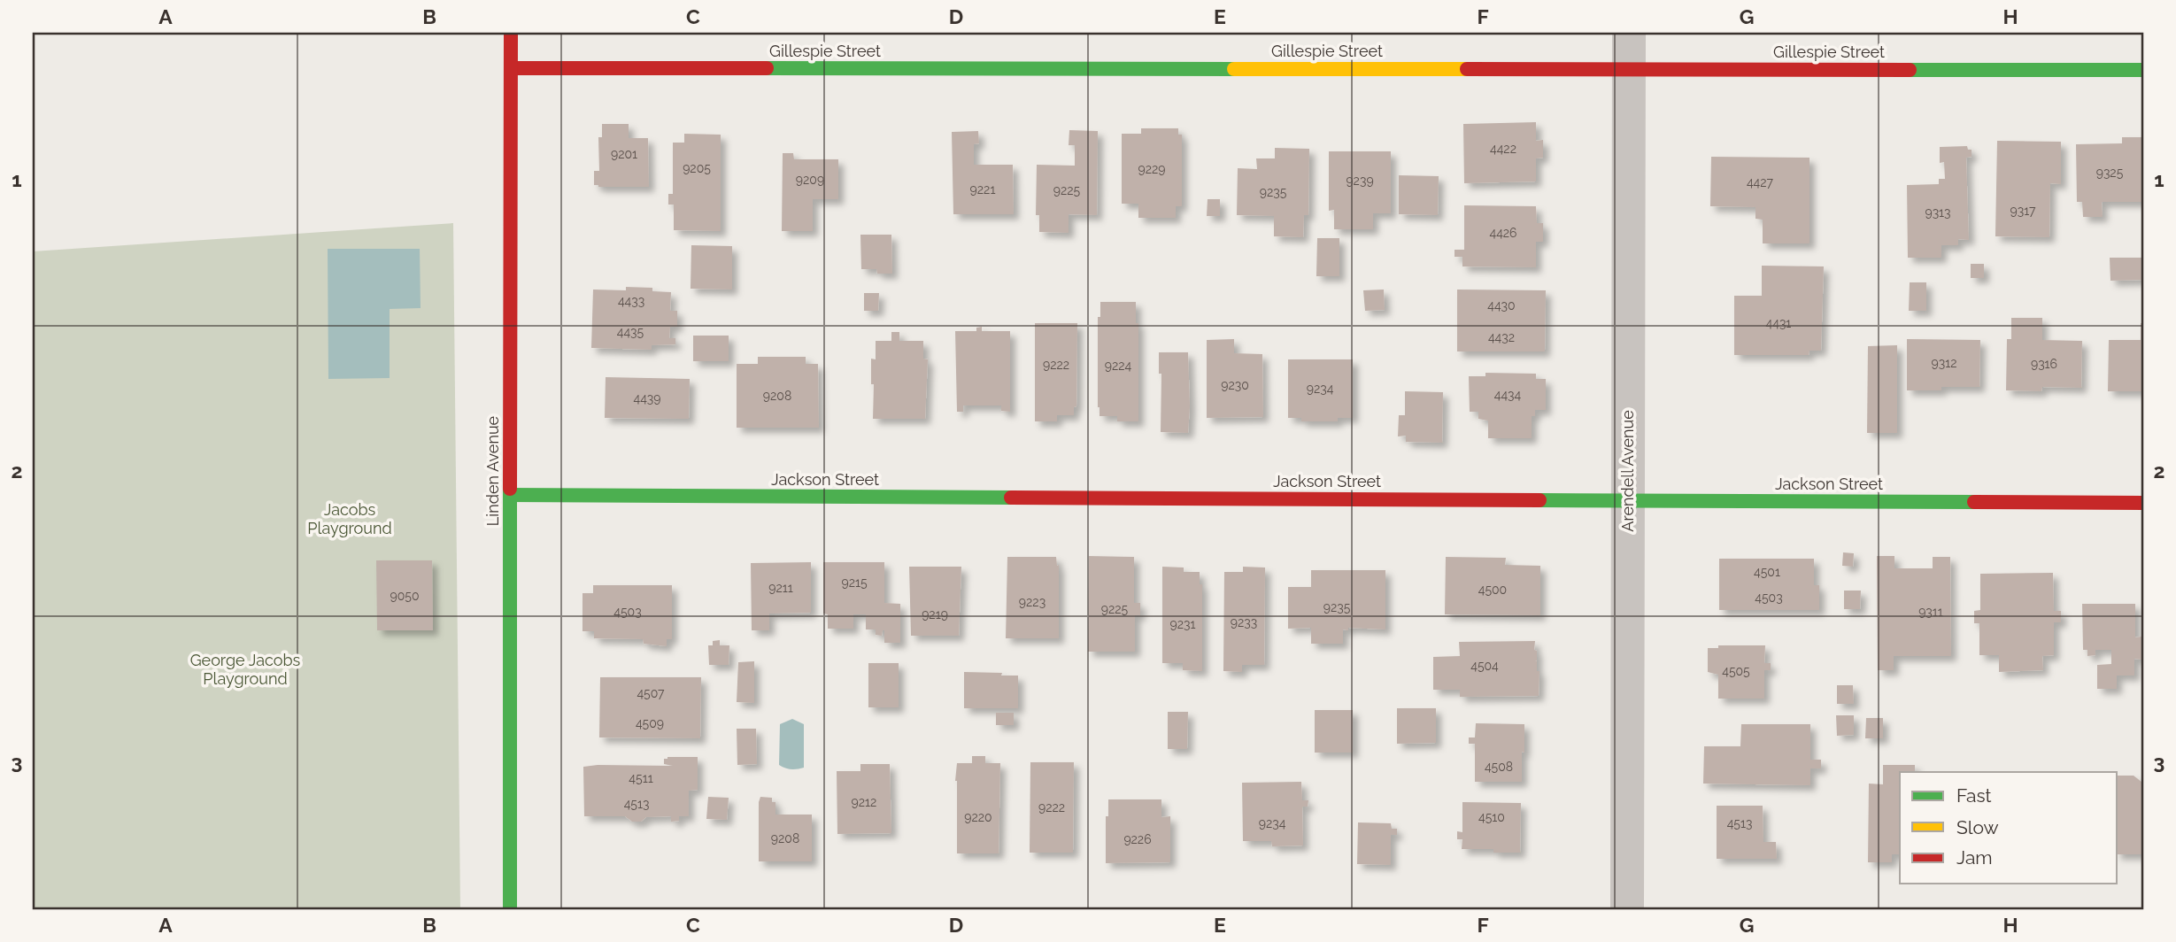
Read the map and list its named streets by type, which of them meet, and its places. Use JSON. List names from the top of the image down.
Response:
{
  "streets": {
    "street": [
      "Gillespie Street",
      "Linden Avenue",
      "Arendell Avenue",
      "Jackson Street"
    ]
  },
  "crossings": [
    ["Gillespie Street", "Linden Avenue"],
    ["Gillespie Street", "Arendell Avenue"],
    ["Linden Avenue", "Jackson Street"],
    ["Arendell Avenue", "Jackson Street"]
  ],
  "parks": ["Jacobs Playground", "George Jacobs Playground"],
  "house_numbers": [
    "4422",
    "9201",
    "9205",
    "9229",
    "9325",
    "9209",
    "9239",
    "4427",
    "9221",
    "9225",
    "9235",
    "9317",
    "9313",
    "4426",
    "4433",
    "4430",
    "4431",
    "4435",
    "4432",
    "9312",
    "9316",
    "9222",
    "9224",
    "9230",
    "9234",
    "4434",
    "9208",
    "4439",
    "4501",
    "9215",
    "9211",
    "4500",
    "9050",
    "4503",
    "9223",
    "9235",
    "9225",
    "4503",
    "9311",
    "9219",
    "9233",
    "9231",
    "4504",
    "4505",
    "4507",
    "4509",
    "4508",
    "4511",
    "9212",
    "4513",
    "9222",
    "9220",
    "4510",
    "9234",
    "4513",
    "9208",
    "9226"
  ],
  "legend": ["Fast", "Slow", "Jam"],
  "grid": {
    "columns": [
      "A",
      "B",
      "C",
      "D",
      "E",
      "F",
      "G",
      "H"
    ],
    "rows": ["1", "2", "3"]
  }
}
